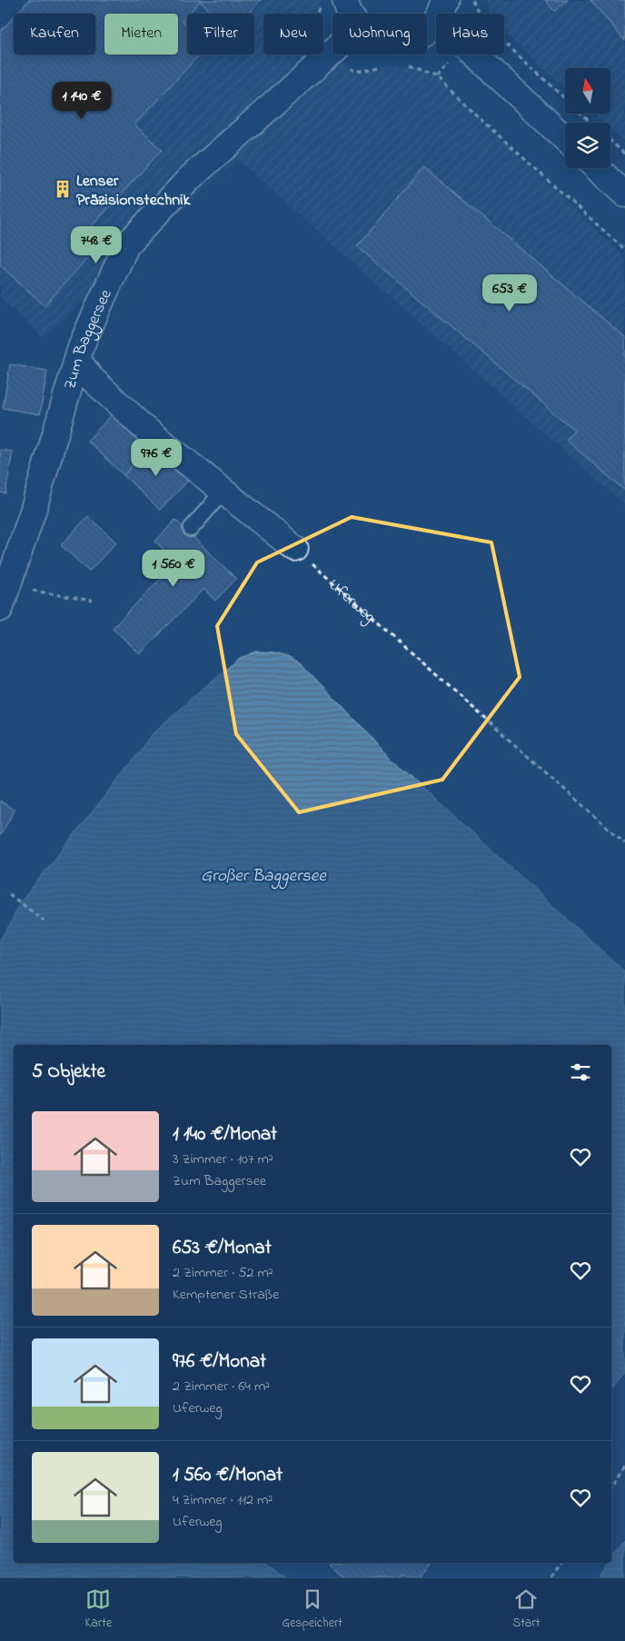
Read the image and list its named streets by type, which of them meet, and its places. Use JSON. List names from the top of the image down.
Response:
{
  "streets": {
    "street": ["Zum Baggersee"],
    "path": ["Uferweg"]
  },
  "water": ["Großer Baggersee"],
  "places": {
    "building": ["Lenser Präzisionstechnik"]
  },
  "north": "top",
  "page": {
    "chip": [
      "Kaufen",
      "Mieten",
      "Filter",
      "Neu",
      "Wohnung",
      "Haus"
    ],
    "price": [
      "1 140 €",
      "748 €",
      "653 €",
      "976 €",
      "1 560 €"
    ],
    "heading": "5 Objekte",
    "list": [
      {
        "name": "1 140 €/Monat",
        "note": "3 Zimmer · 107 m² · Zum Baggersee"
      },
      {
        "name": "653 €/Monat",
        "note": "2 Zimmer · 52 m² · Kemptener Straße"
      },
      {
        "name": "976 €/Monat",
        "note": "2 Zimmer · 64 m² · Uferweg"
      },
      {
        "name": "1 560 €/Monat",
        "note": "4 Zimmer · 112 m² · Uferweg"
      }
    ],
    "tabs": ["Karte", "Gespeichert", "Start"]
  }
}
